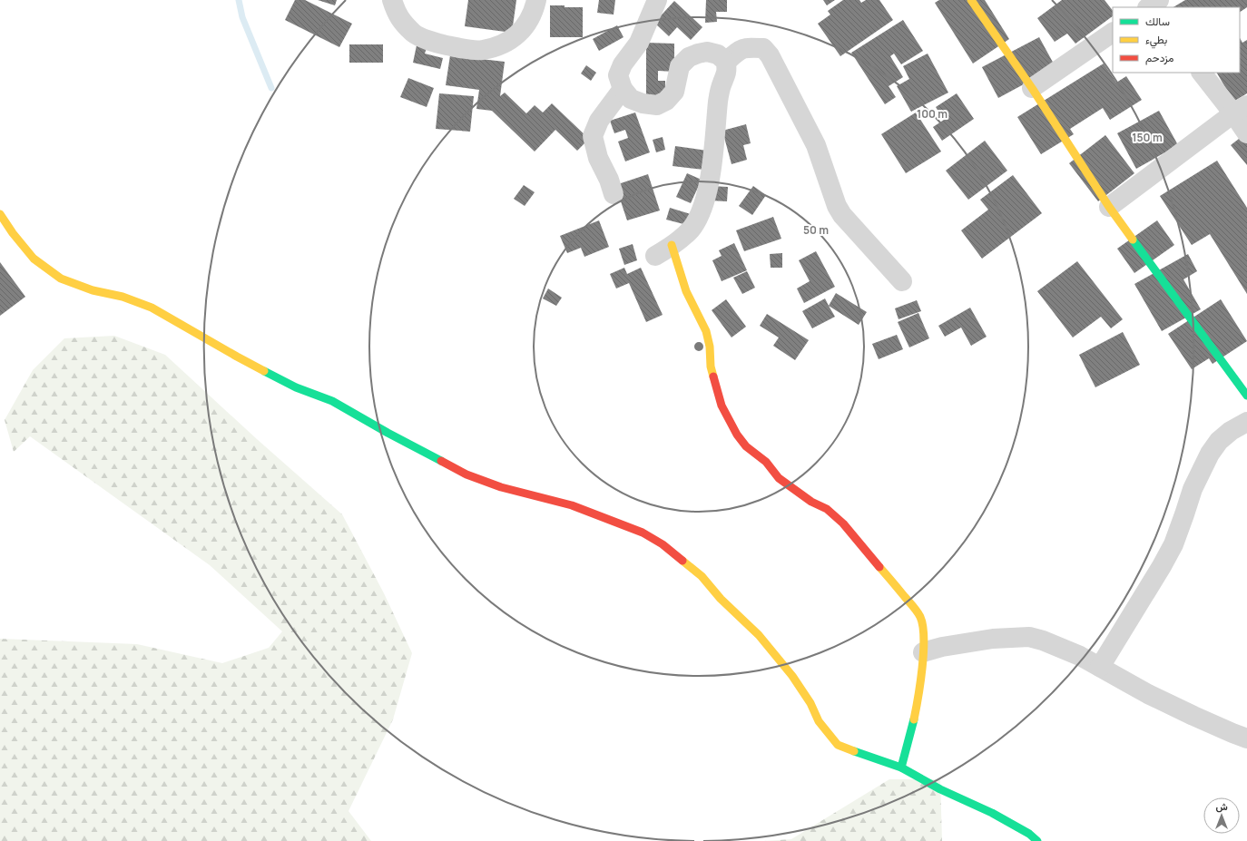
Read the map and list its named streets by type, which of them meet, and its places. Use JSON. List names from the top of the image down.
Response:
{
  "legend": ["سالك", "بطيء", "مزدحم"],
  "north": "top",
  "rings": ["100 m", "150 m", "50 m"]
}
